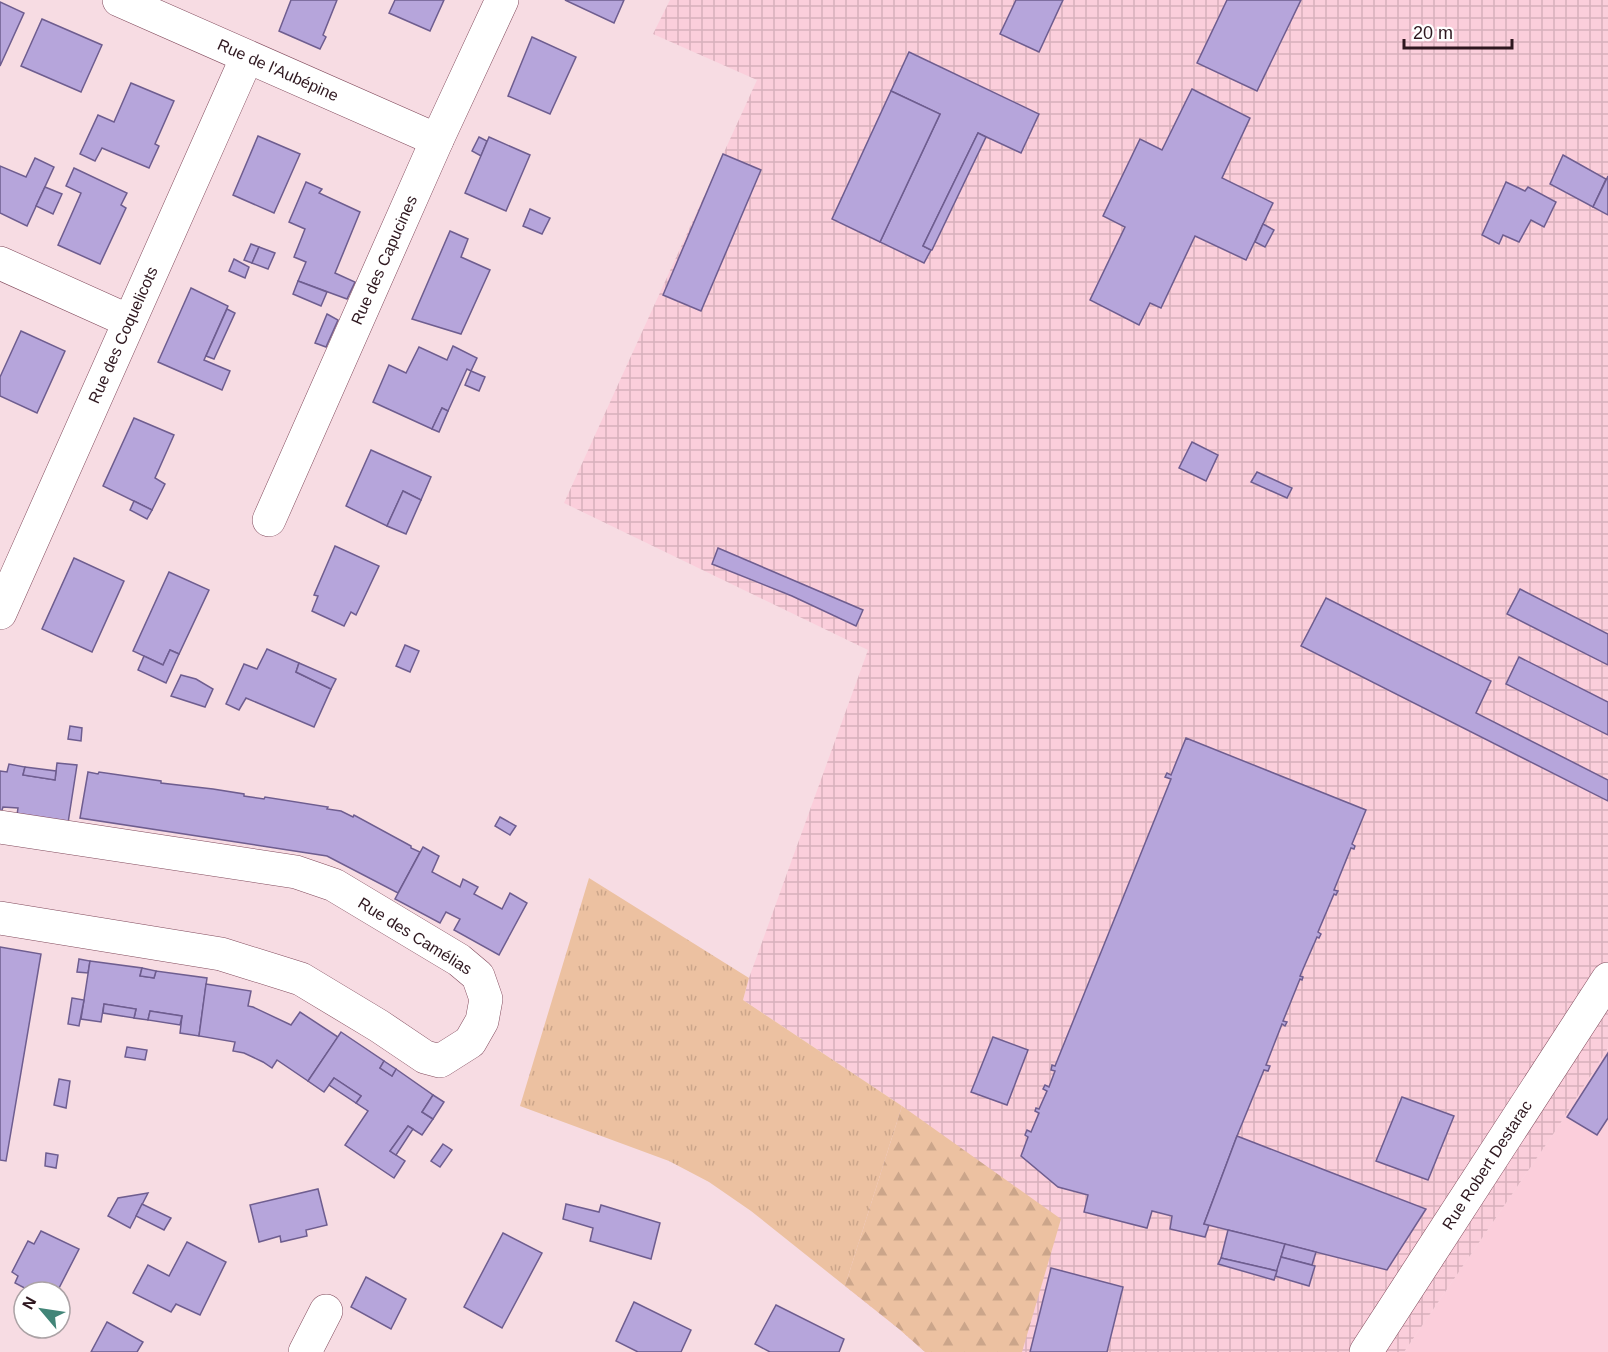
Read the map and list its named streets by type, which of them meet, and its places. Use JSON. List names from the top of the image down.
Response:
{
  "streets": {
    "street": [
      "Rue de l'Aubépine",
      "Rue des Capucines",
      "Rue des Coquelicots",
      "Rue des Camélias",
      "Rue Robert Destarac"
    ]
  },
  "crossings": [
    ["Rue de l'Aubépine", "Rue des Capucines"],
    ["Rue de l'Aubépine", "Rue des Coquelicots"]
  ],
  "scale_bar": "20 m",
  "north": "top left"
}
